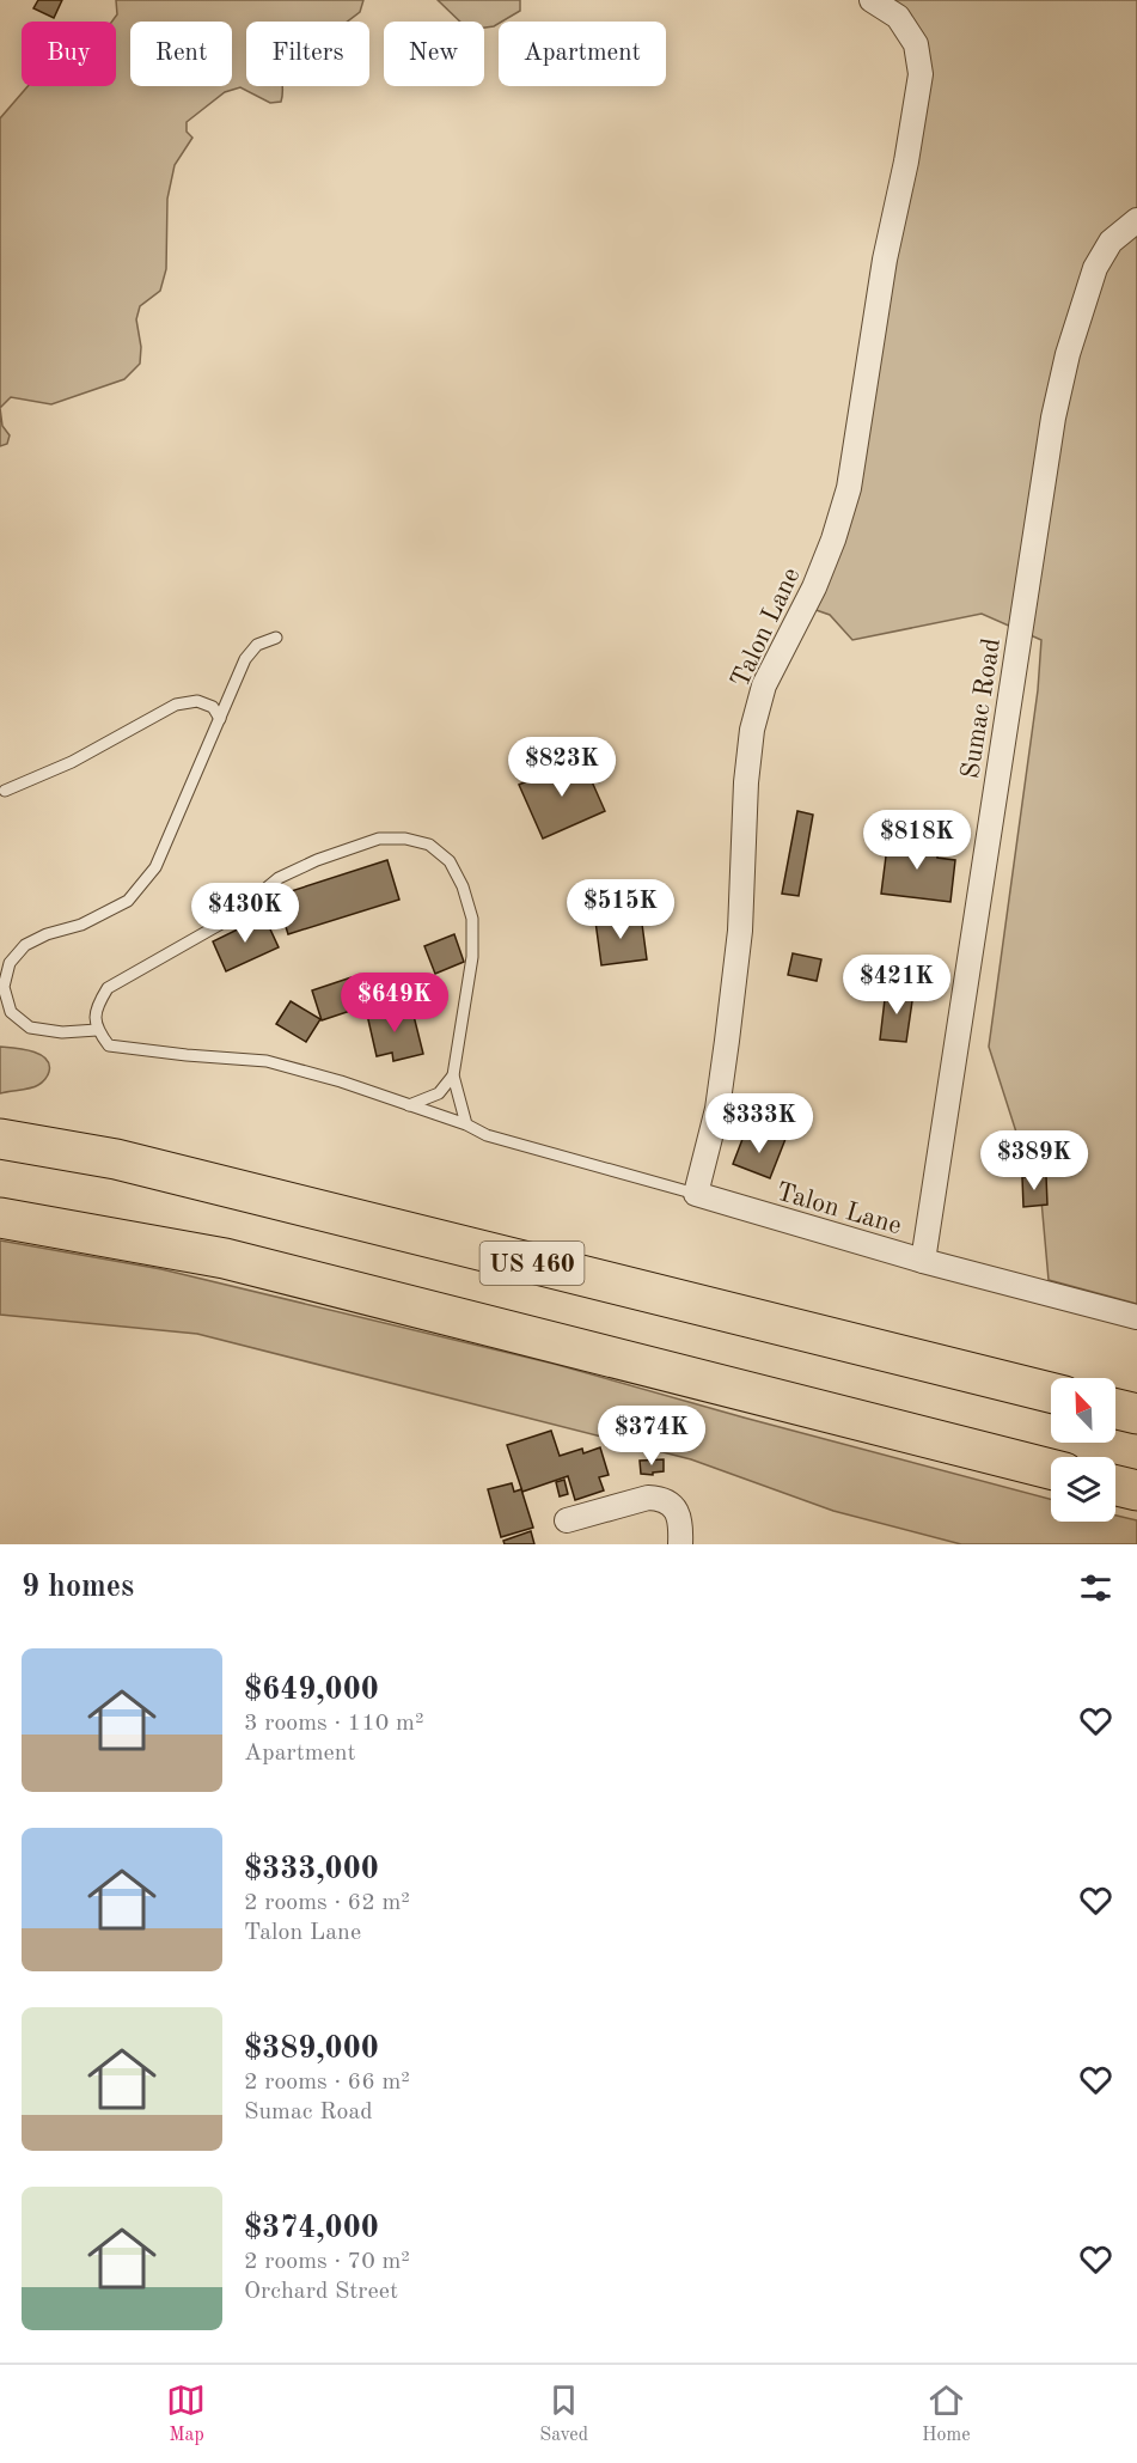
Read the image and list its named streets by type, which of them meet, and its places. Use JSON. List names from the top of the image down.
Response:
{
  "streets": {
    "highway": ["US 460"],
    "street": ["Talon Lane", "Sumac Road"]
  },
  "crossings": [
    ["Talon Lane", "Sumac Road"]
  ],
  "north": "top left",
  "page": {
    "chip": [
      "Buy",
      "Rent",
      "Filters",
      "New",
      "Apartment"
    ],
    "price": [
      "$823K",
      "$818K",
      "$515K",
      "$430K",
      "$421K",
      "$649K",
      "$333K",
      "$389K",
      "$374K"
    ],
    "heading": "9 homes",
    "list": [
      {
        "name": "$649,000",
        "note": "3 rooms · 110 m² · Apartment"
      },
      {
        "name": "$333,000",
        "note": "2 rooms · 62 m² · Talon Lane"
      },
      {
        "name": "$389,000",
        "note": "2 rooms · 66 m² · Sumac Road"
      },
      {
        "name": "$374,000",
        "note": "2 rooms · 70 m² · Orchard Street"
      }
    ],
    "tabs": ["Map", "Saved", "Home"]
  }
}
